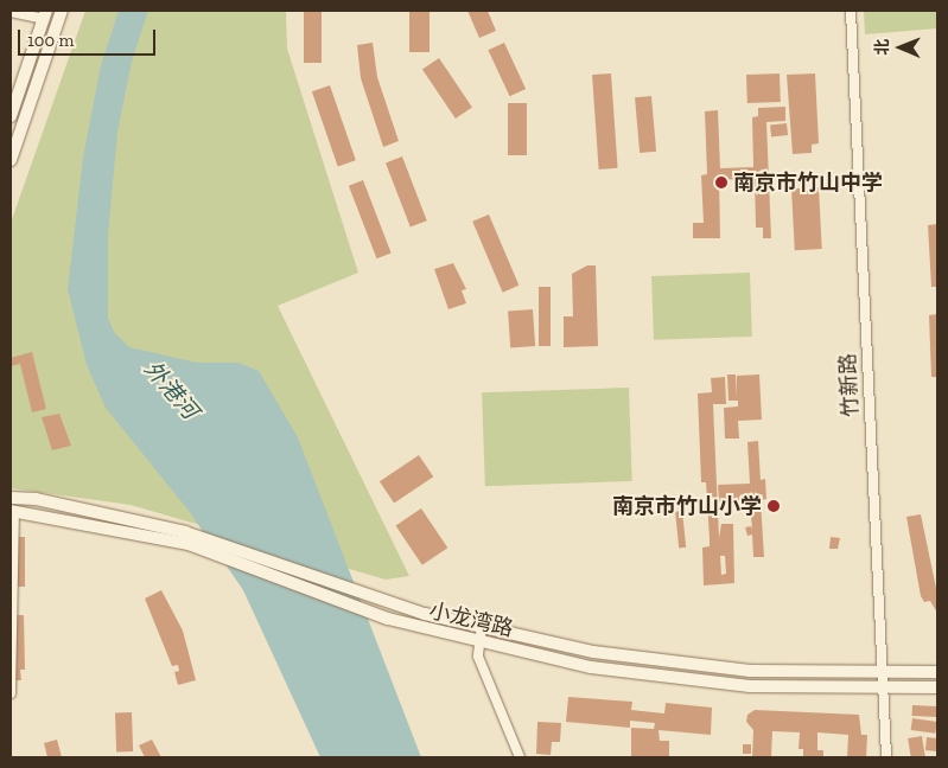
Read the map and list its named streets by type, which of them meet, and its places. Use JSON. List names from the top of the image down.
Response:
{
  "streets": {
    "main road": ["小龙湾路"],
    "street": ["竹新路"]
  },
  "crossings": [
    ["竹新路", "小龙湾路"]
  ],
  "water": ["外港河"],
  "places": ["南京市竹山中学", "南京市竹山小学"],
  "scale_bar": "100 m",
  "north": "left"
}
